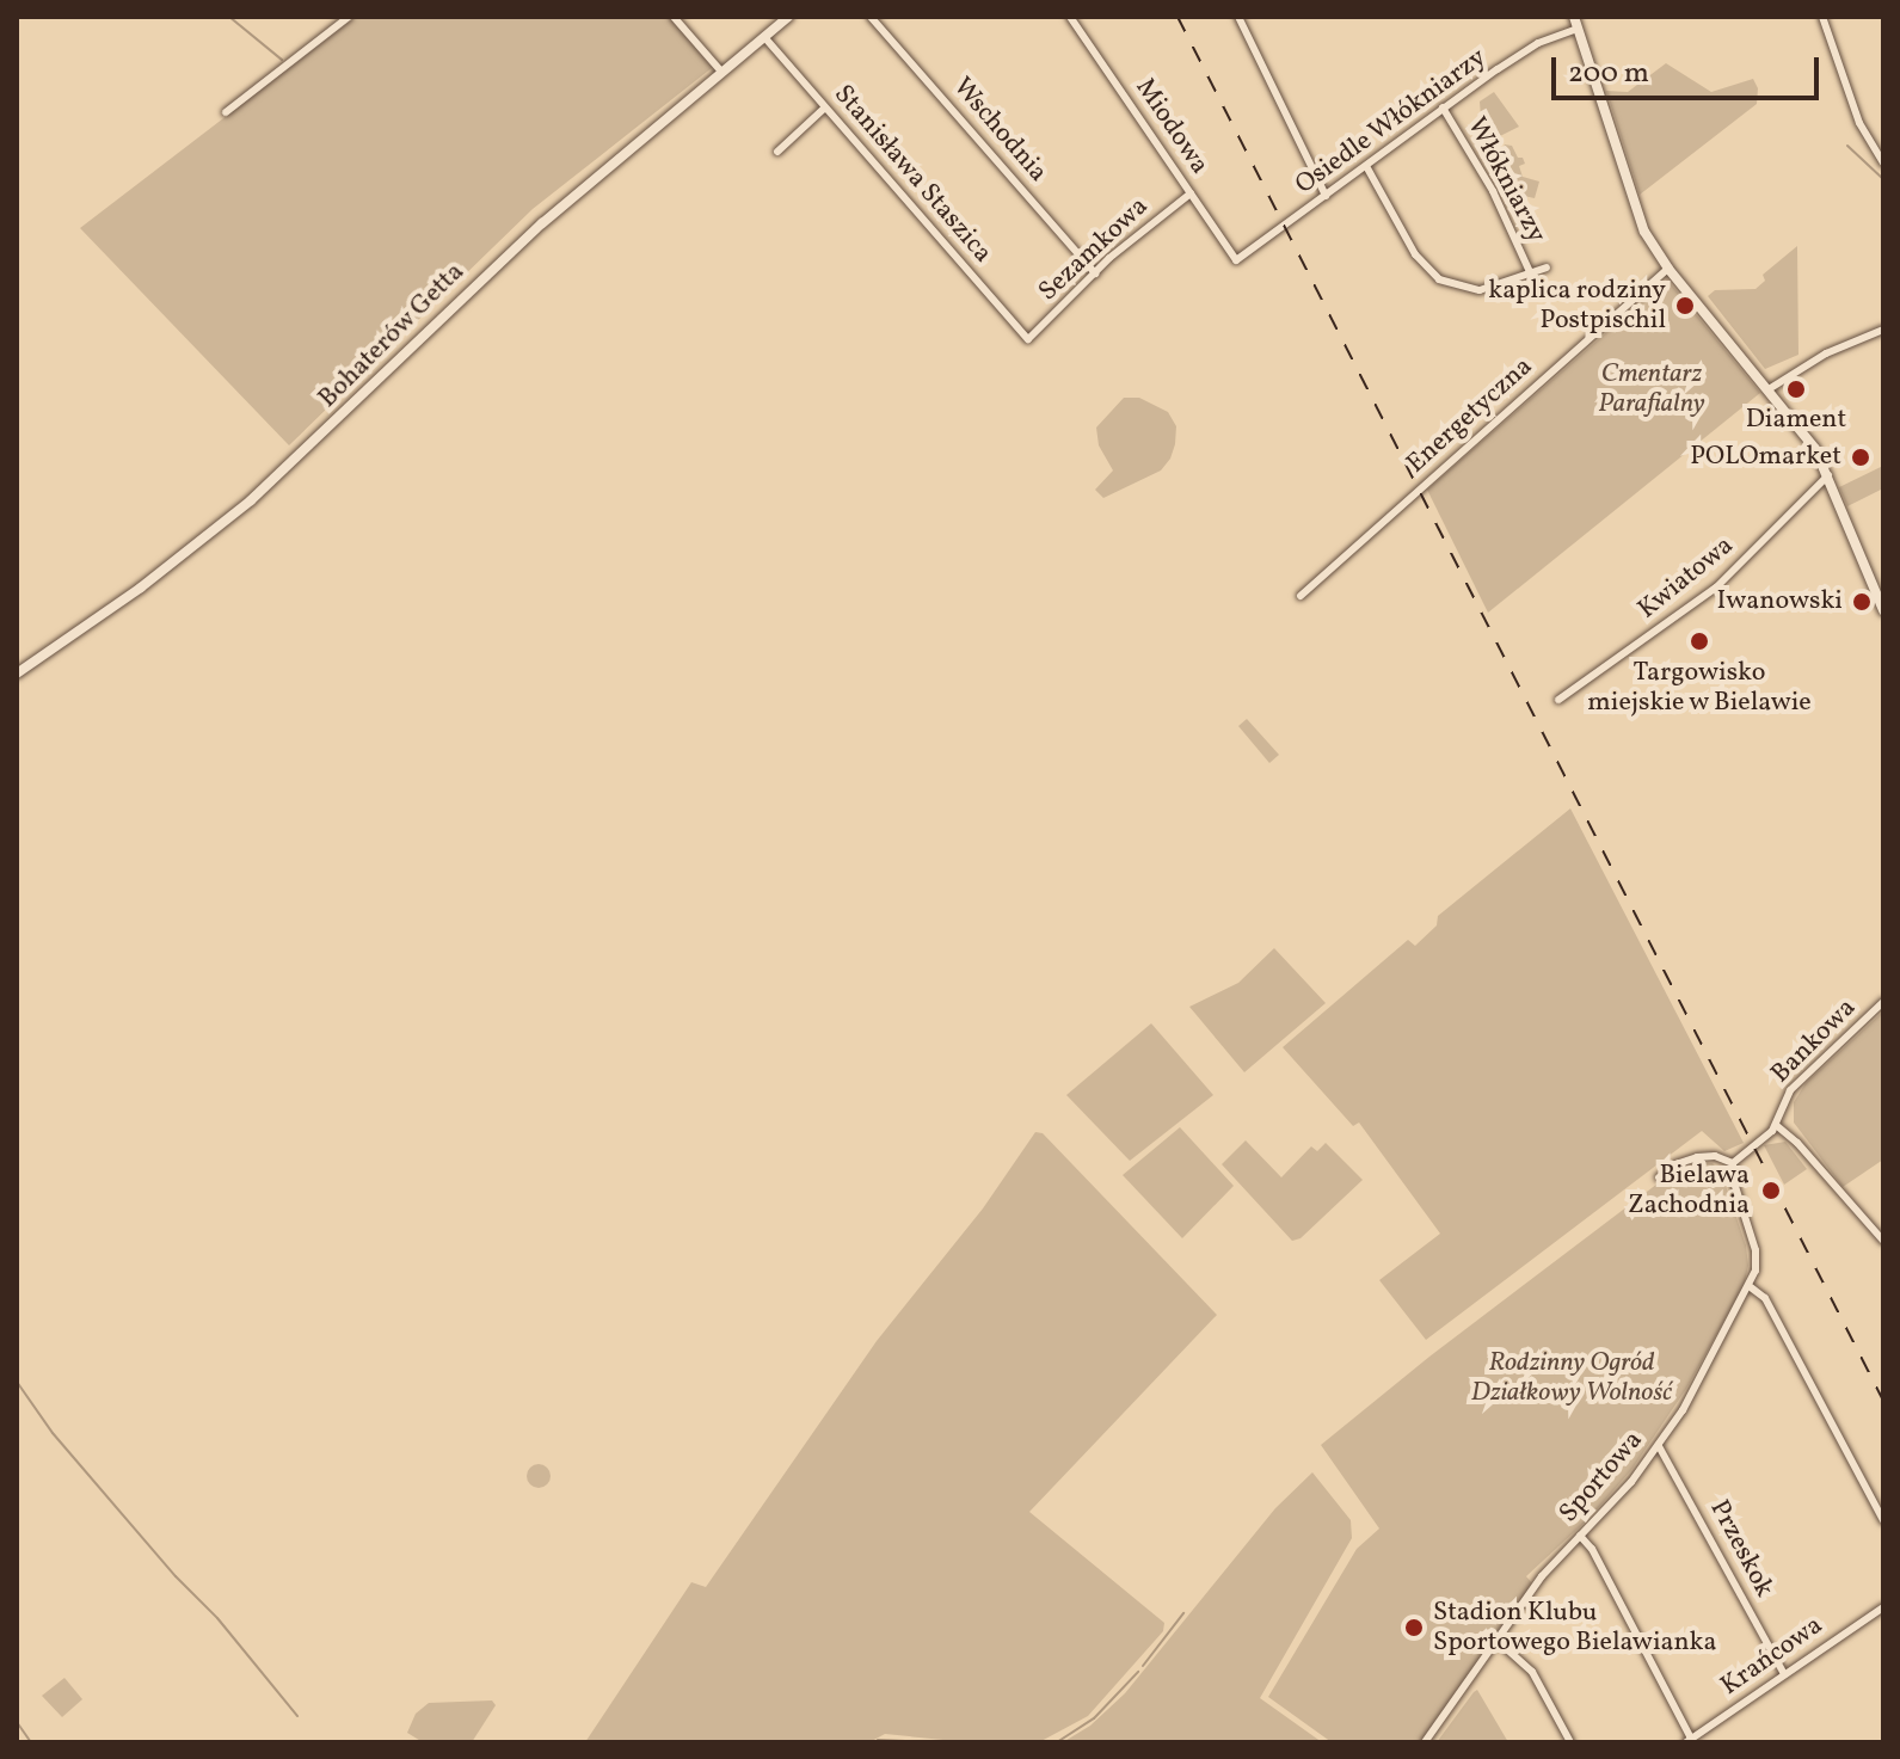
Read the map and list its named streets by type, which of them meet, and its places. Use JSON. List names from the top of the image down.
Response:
{
  "streets": {
    "street": [
      "Osiedle Włókniarzy",
      "Miodowa",
      "Wschodnia",
      "Stanisława Staszica",
      "Włókniarzy",
      "Sezamkowa",
      "Bohaterów Getta",
      "Energetyczna",
      "Kwiatowa",
      "Bankowa",
      "Sportowa",
      "Przeskok",
      "Krańcowa"
    ]
  },
  "crossings": [
    ["Osiedle Włókniarzy", "Miodowa"],
    ["Osiedle Włókniarzy", "Włókniarzy"],
    ["Miodowa", "Sezamkowa"],
    ["Wschodnia", "Sezamkowa"],
    ["Stanisława Staszica", "Sezamkowa"],
    ["Stanisława Staszica", "Bohaterów Getta"],
    ["Sportowa", "Przeskok"],
    ["Przeskok", "Krańcowa"]
  ],
  "parks": ["Cmentarz Parafialny", "Rodzinny Ogród Działkowy Wolność"],
  "places": [
    "kaplica rodziny Postpischil",
    "Diament",
    "POLOmarket",
    "Iwanowski",
    "Targowisko miejskie w Bielawie",
    "Bielawa Zachodnia",
    "Stadion Klubu Sportowego Bielawianka"
  ],
  "scale_bar": "200 m"
}
